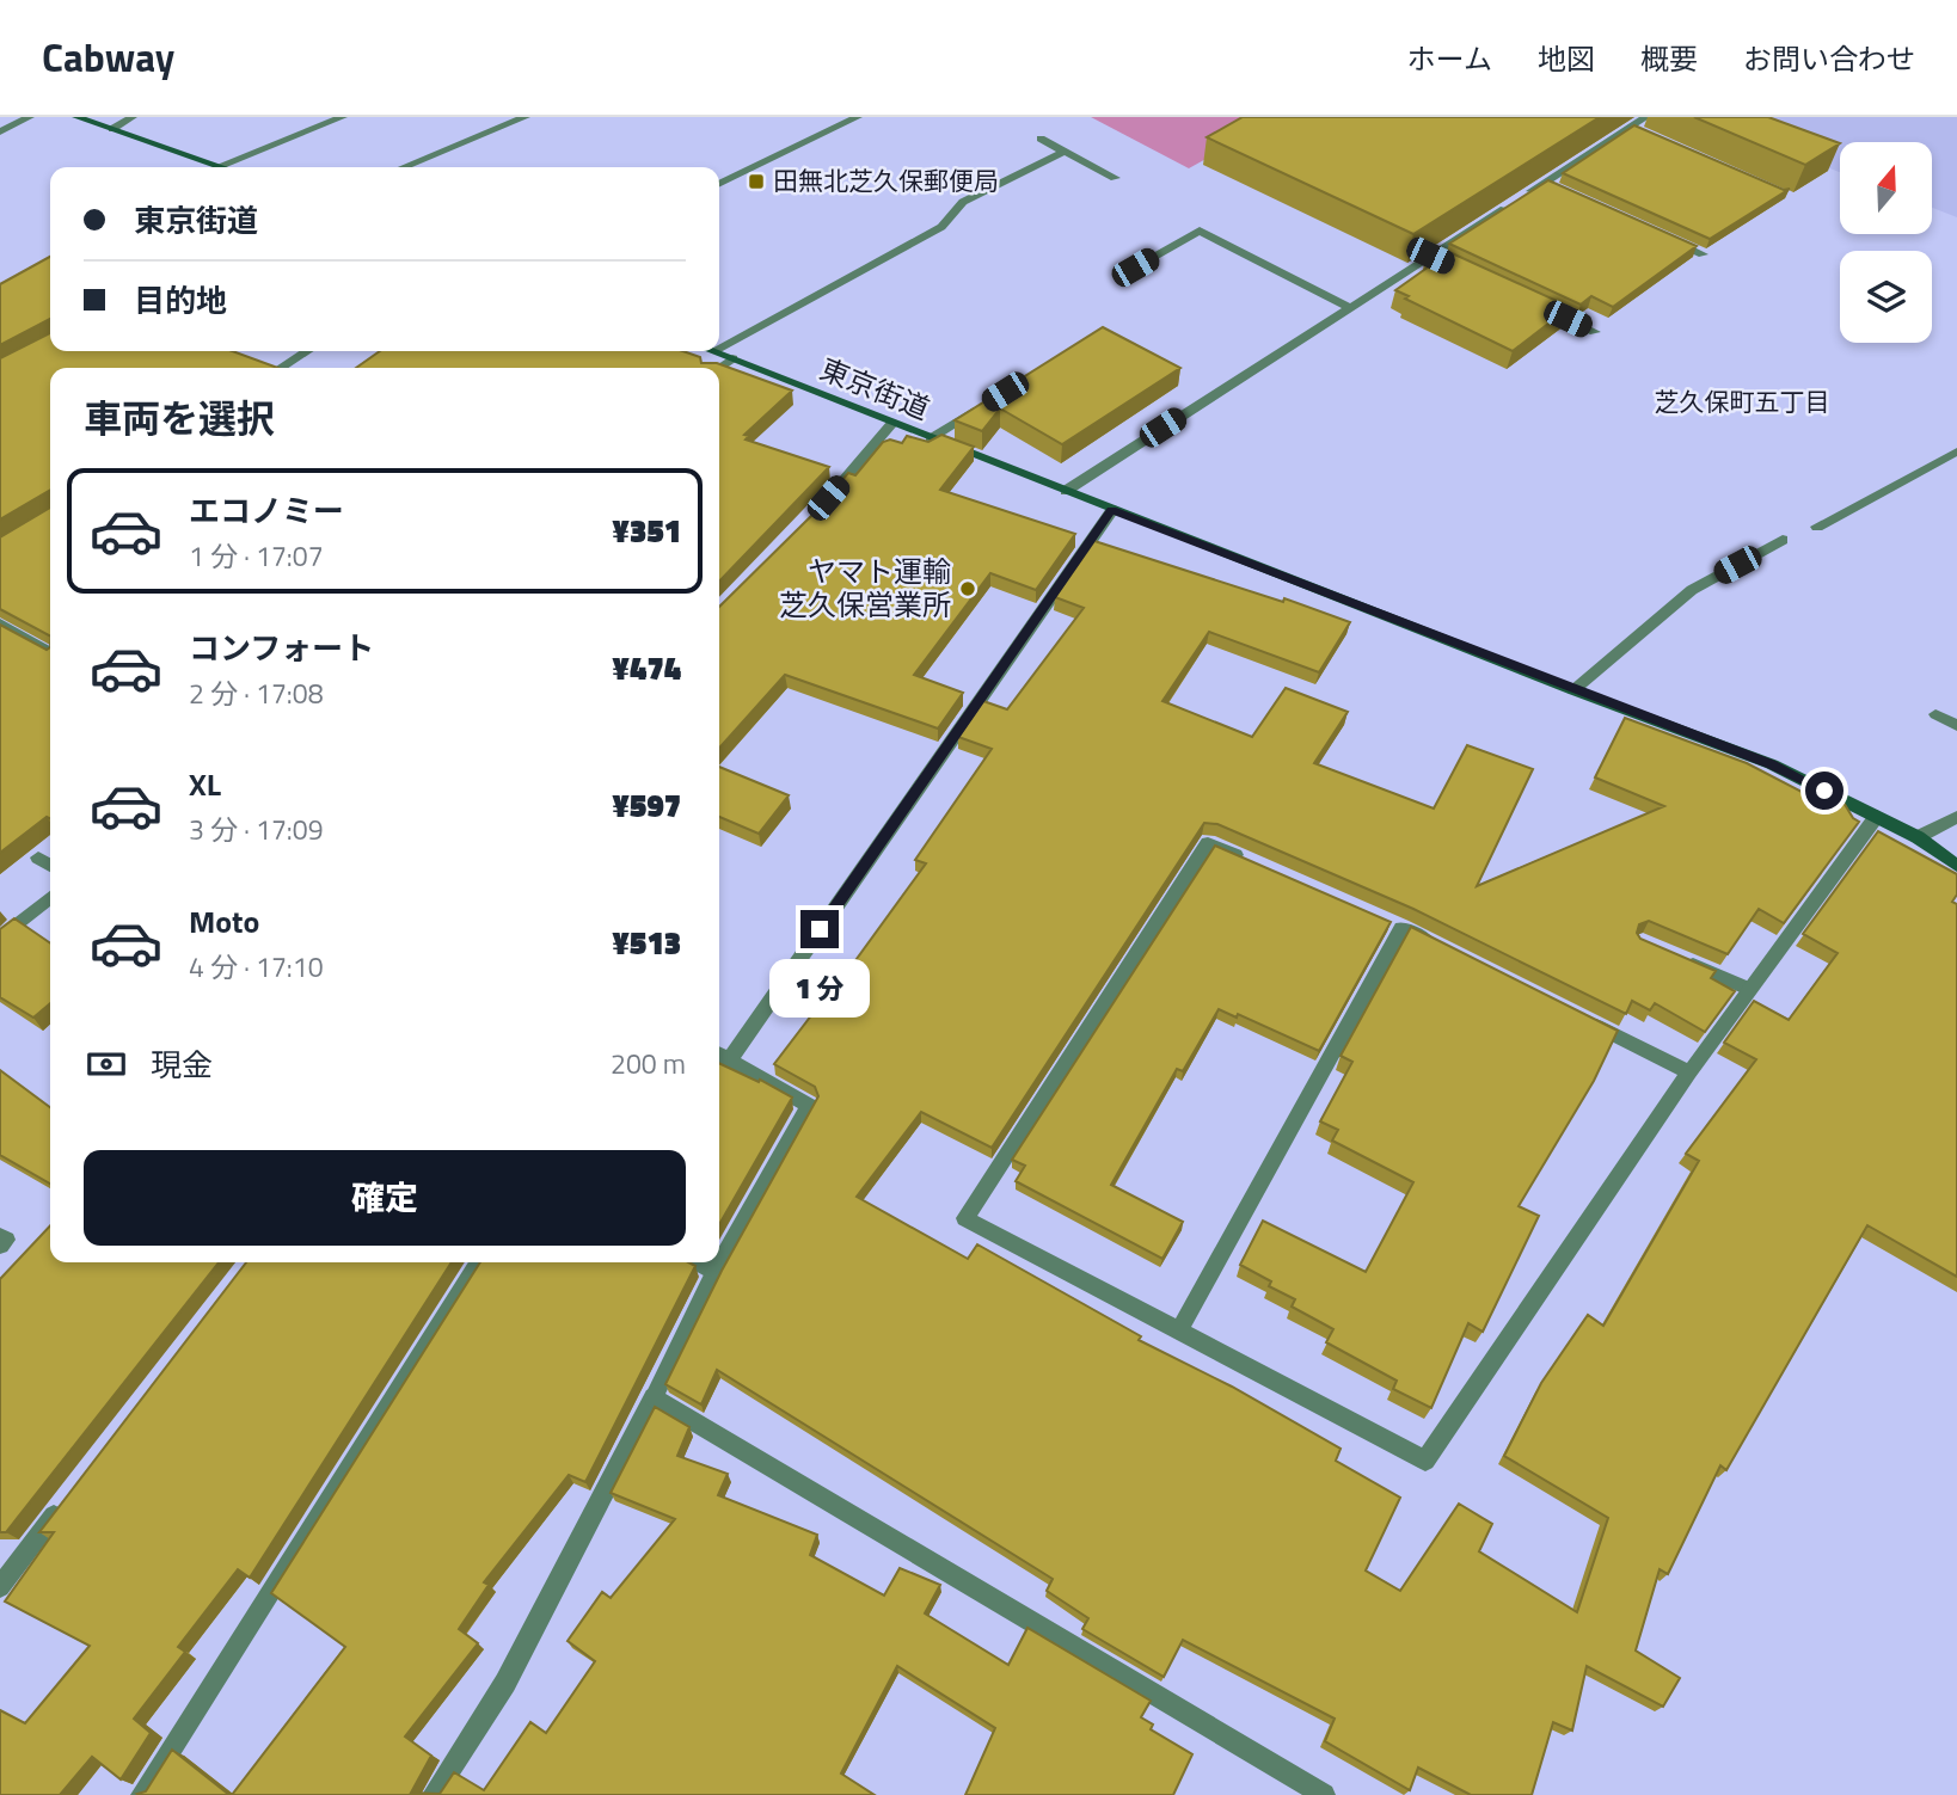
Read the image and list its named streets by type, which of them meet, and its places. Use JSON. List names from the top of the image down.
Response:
{
  "streets": {
    "street": ["東京街道"]
  },
  "districts": ["芝久保町五丁目"],
  "places": {
    "transit": ["田無北芝久保郵便局"],
    "other": ["ヤマト運輸 芝久保営業所"]
  },
  "north": "top",
  "page": {
    "header": "Cabway",
    "nav": [
      "ホーム",
      "地図",
      "概要",
      "お問い合わせ"
    ],
    "banner": ["東京街道", "目的地"],
    "heading": "車両を選択",
    "list": [
      {
        "name": "エコノミー",
        "note": "1 分 · 17:07",
        "value": "¥351"
      },
      {
        "name": "コンフォート",
        "note": "2 分 · 17:08",
        "value": "¥474"
      },
      {
        "name": "XL",
        "note": "3 分 · 17:09",
        "value": "¥597"
      },
      {
        "name": "Moto",
        "note": "4 分 · 17:10",
        "value": "¥513"
      }
    ],
    "bubble": "1 分",
    "pay": ["現金", "200 m"],
    "buttons": "確定"
  }
}
